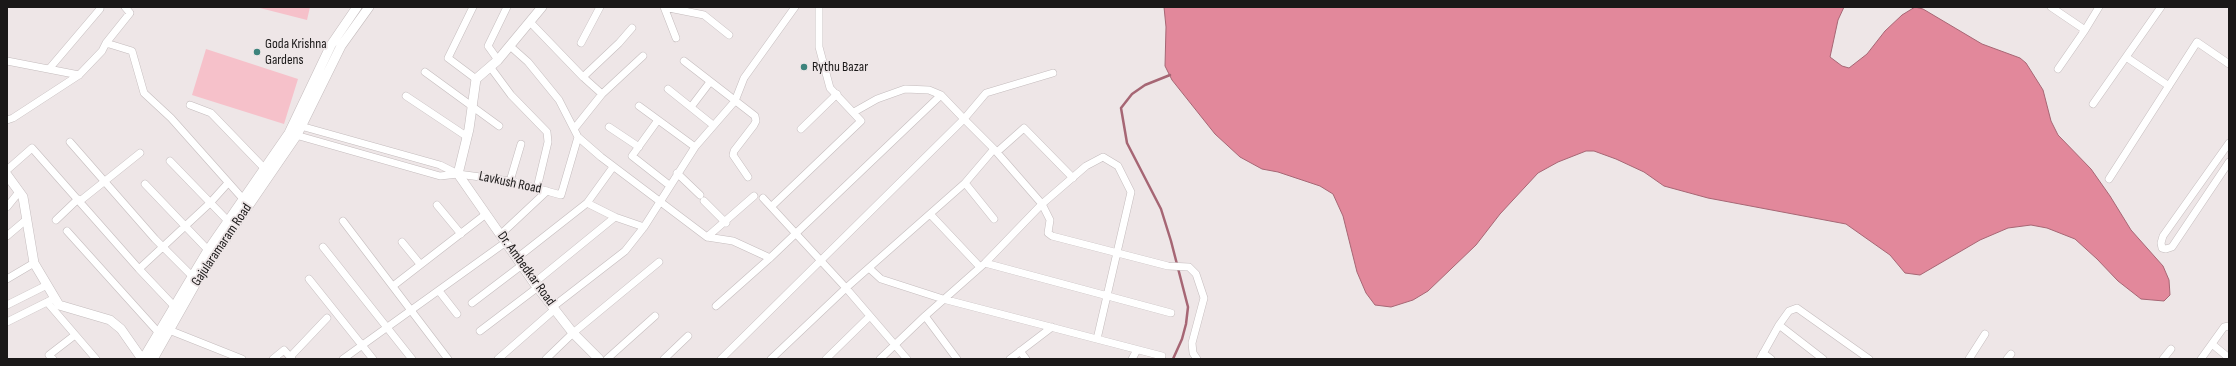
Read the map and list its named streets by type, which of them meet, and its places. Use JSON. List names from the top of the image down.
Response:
{
  "streets": {
    "main road": ["Gajularamaram Road", "Dr. Ambedkar Road"],
    "street": ["Lavkush Road"]
  },
  "crossings": [
    ["Lavkush Road", "Dr. Ambedkar Road"]
  ],
  "places": ["Goda Krishna Gardens", "Rythu Bazar"]
}
